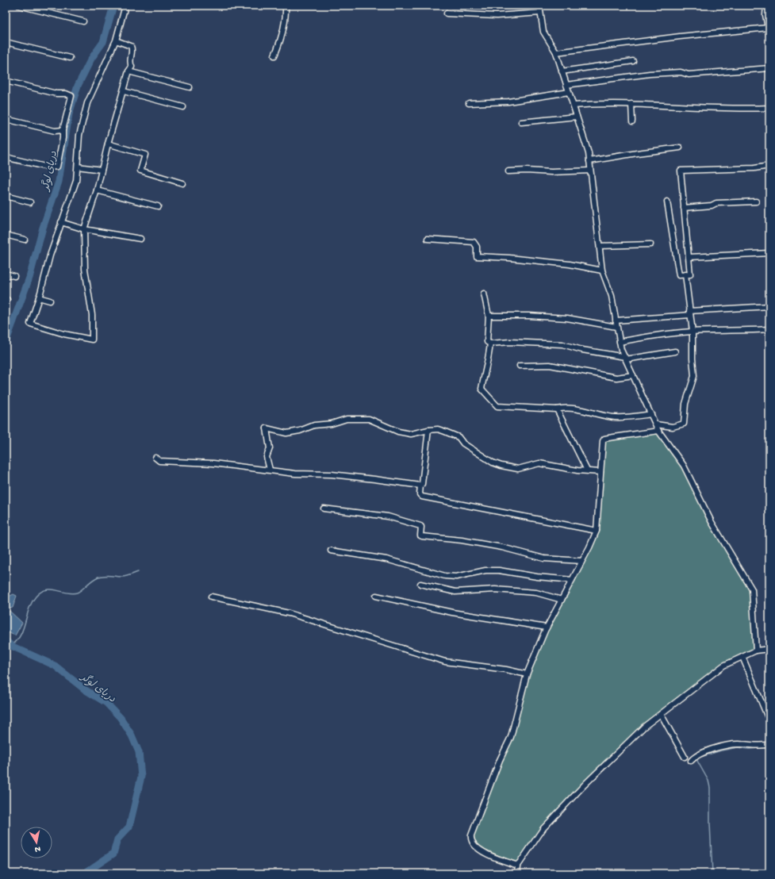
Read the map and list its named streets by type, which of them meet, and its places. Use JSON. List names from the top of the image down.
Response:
{
  "water": ["دریای لوگر"],
  "north": "bottom"
}
